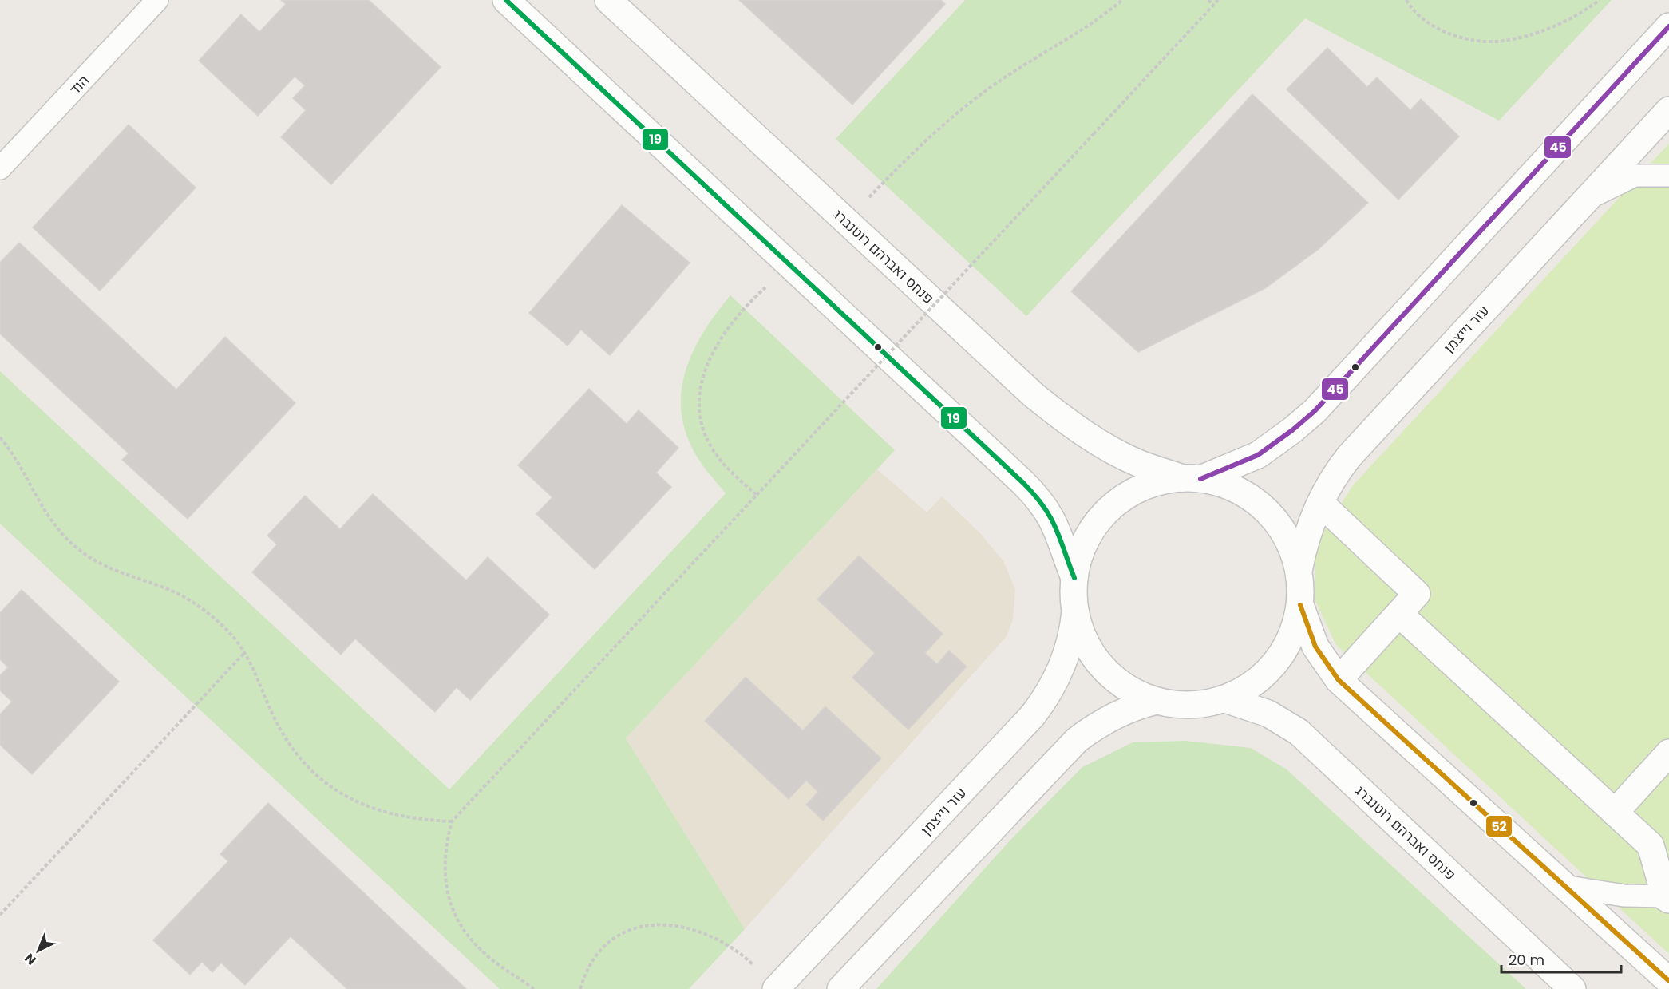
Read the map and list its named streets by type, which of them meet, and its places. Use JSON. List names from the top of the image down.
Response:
{
  "streets": {
    "main road": ["פנחס ואברהם רוטנברג", "עזר וייצמן"],
    "lane": ["הוד"]
  },
  "crossings": [
    ["פנחס ואברהם רוטנברג", "עזר וייצמן"]
  ],
  "lines": ["transit line 19", "transit line 45", "transit line 52"],
  "scale_bar": "20 m",
  "north": "bottom left"
}
